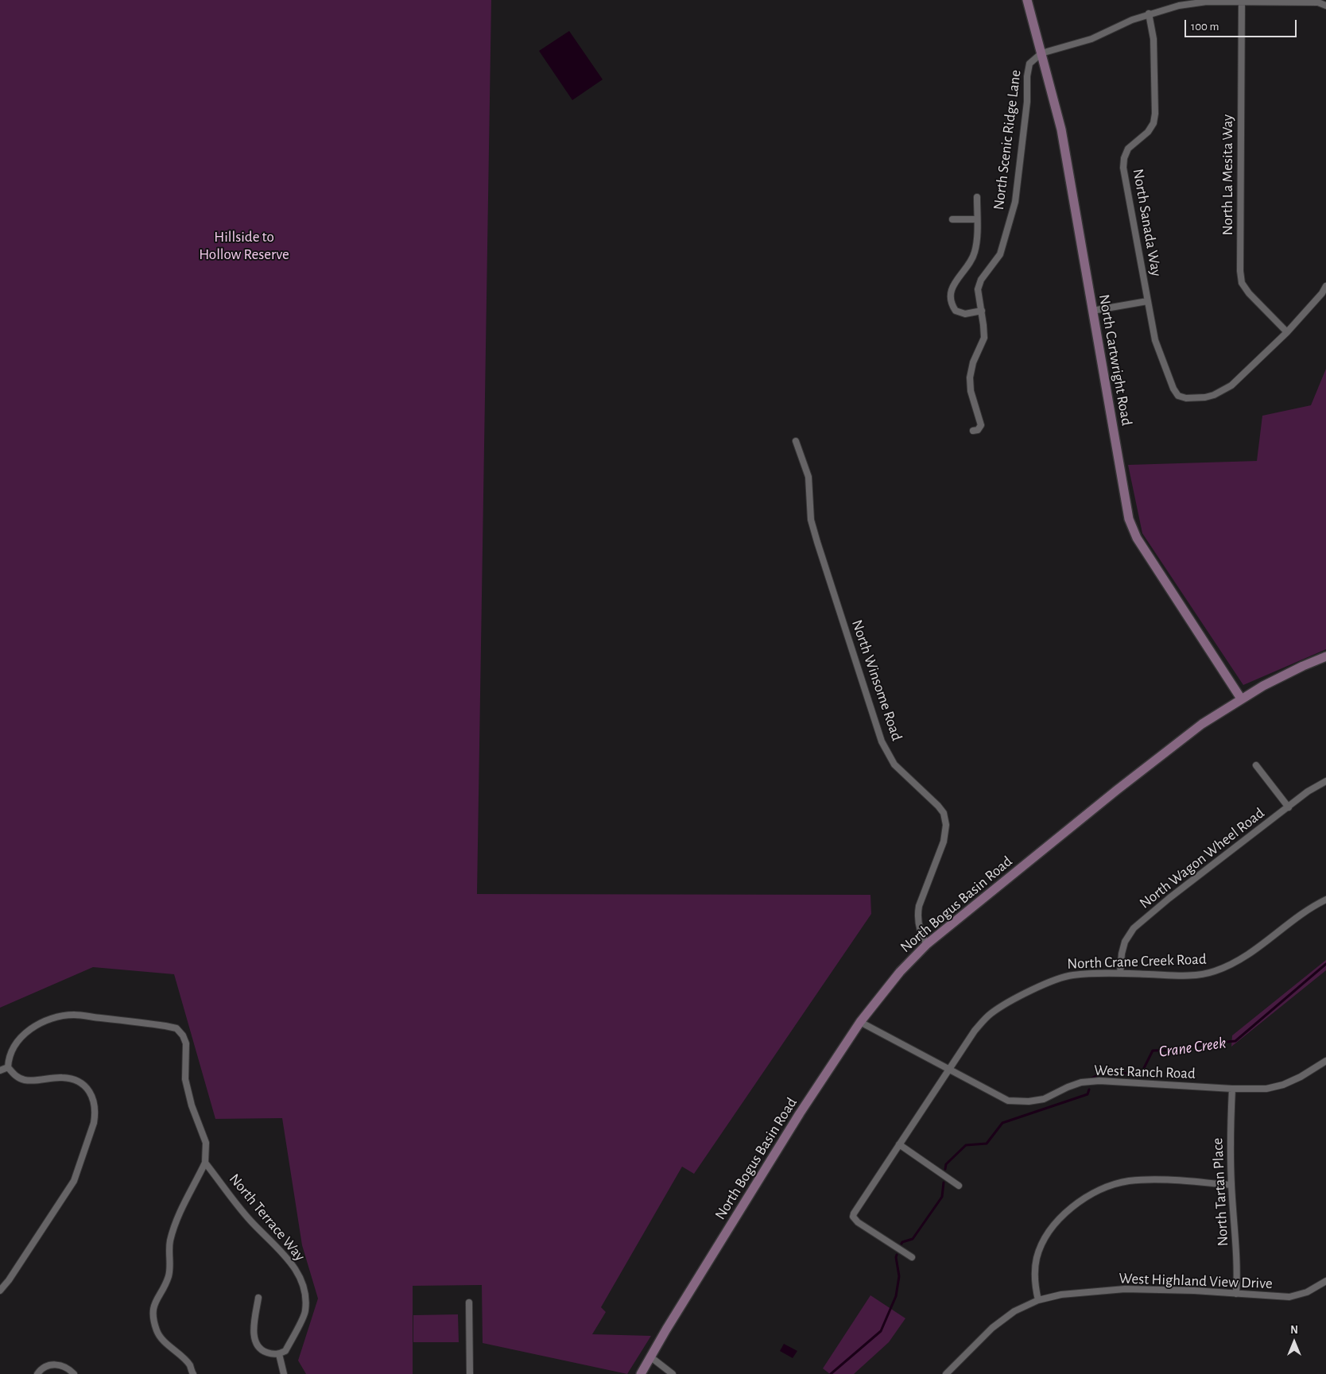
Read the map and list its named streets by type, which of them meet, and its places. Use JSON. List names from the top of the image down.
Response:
{
  "streets": {
    "street": [
      "North Scenic Ridge Lane",
      "North La Mesita Way",
      "North Sanada Way",
      "North Cartwright Road",
      "North Winsome Road",
      "North Wagon Wheel Road",
      "North Bogus Basin Road",
      "North Crane Creek Road",
      "West Ranch Road",
      "North Tartan Place",
      "North Terrace Way",
      "West Highland View Drive"
    ]
  },
  "crossings": [
    ["North Scenic Ridge Lane", "North Cartwright Road"],
    ["North La Mesita Way", "North Sanada Way"],
    ["North Cartwright Road", "North Bogus Basin Road"],
    ["North Winsome Road", "North Bogus Basin Road"],
    ["North Wagon Wheel Road", "North Crane Creek Road"],
    ["North Bogus Basin Road", "West Ranch Road"],
    ["North Crane Creek Road", "West Ranch Road"],
    ["West Ranch Road", "North Tartan Place"],
    ["North Tartan Place", "West Highland View Drive"]
  ],
  "water": ["Crane Creek"],
  "parks": ["Hillside to Hollow Reserve"],
  "scale_bar": "100 m",
  "north": "top"
}
